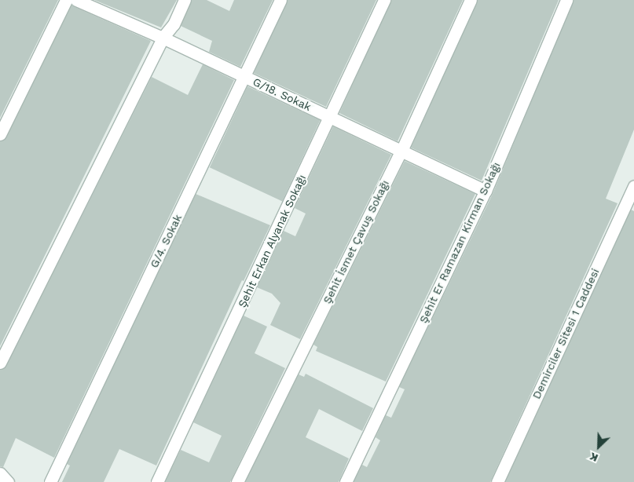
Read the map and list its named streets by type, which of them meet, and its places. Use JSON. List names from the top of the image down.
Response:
{
  "streets": {
    "street": [
      "G/18. Sokak",
      "G/4. Sokak",
      "Şehit Erkan Alyanak Sokağı",
      "Şehit İsmet Çavuş Sokağı",
      "Şehit Er Ramazan Kirman Sokağı",
      "Demirciler Sitesi 1 Caddesi"
    ]
  },
  "crossings": [
    ["G/18. Sokak", "G/4. Sokak"],
    ["G/18. Sokak", "Şehit Erkan Alyanak Sokağı"],
    ["G/18. Sokak", "Şehit İsmet Çavuş Sokağı"],
    ["G/18. Sokak", "Şehit Er Ramazan Kirman Sokağı"]
  ],
  "north": "bottom left"
}
